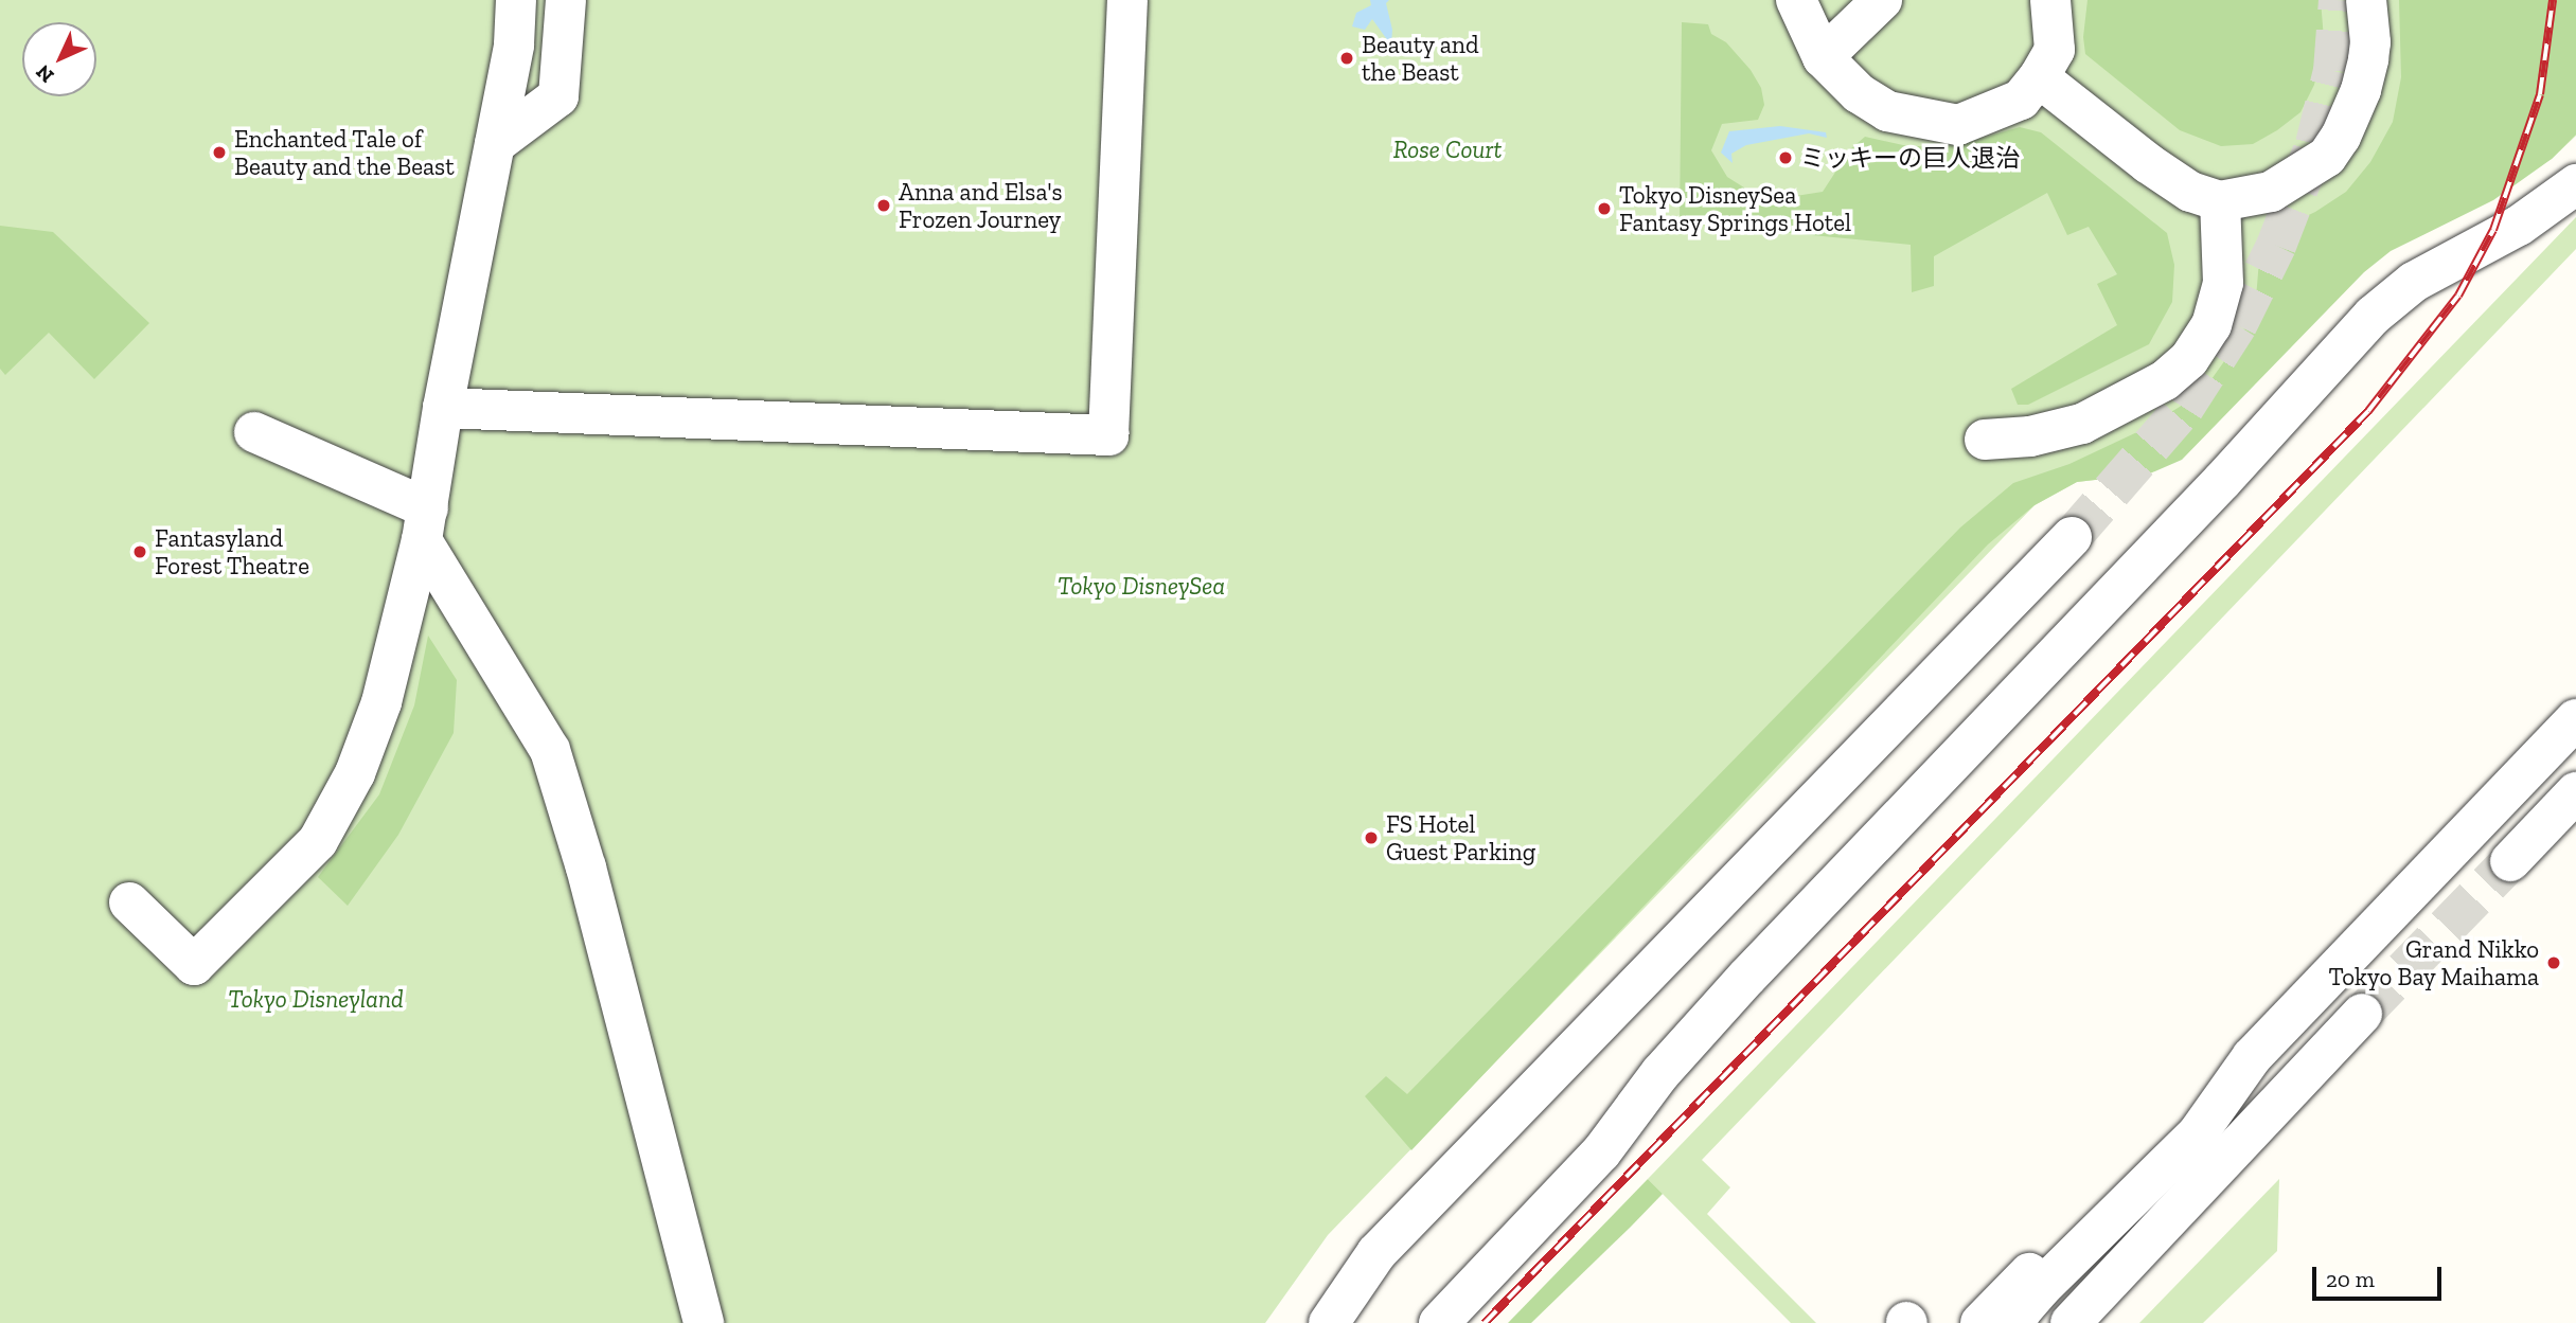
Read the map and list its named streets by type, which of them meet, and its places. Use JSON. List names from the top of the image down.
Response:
{
  "parks": ["Rose Court", "Tokyo DisneySea", "Tokyo Disneyland"],
  "places": [
    "Beauty and the Beast",
    "Enchanted Tale of Beauty and the Beast",
    "ミッキーの巨人退治",
    "Anna and Elsa's Frozen Journey",
    "Tokyo DisneySea Fantasy Springs Hotel",
    "Fantasyland Forest Theatre",
    "FS Hotel Guest Parking",
    "Grand Nikko Tokyo Bay Maihama"
  ],
  "scale_bar": "20 m",
  "north": "bottom left"
}
